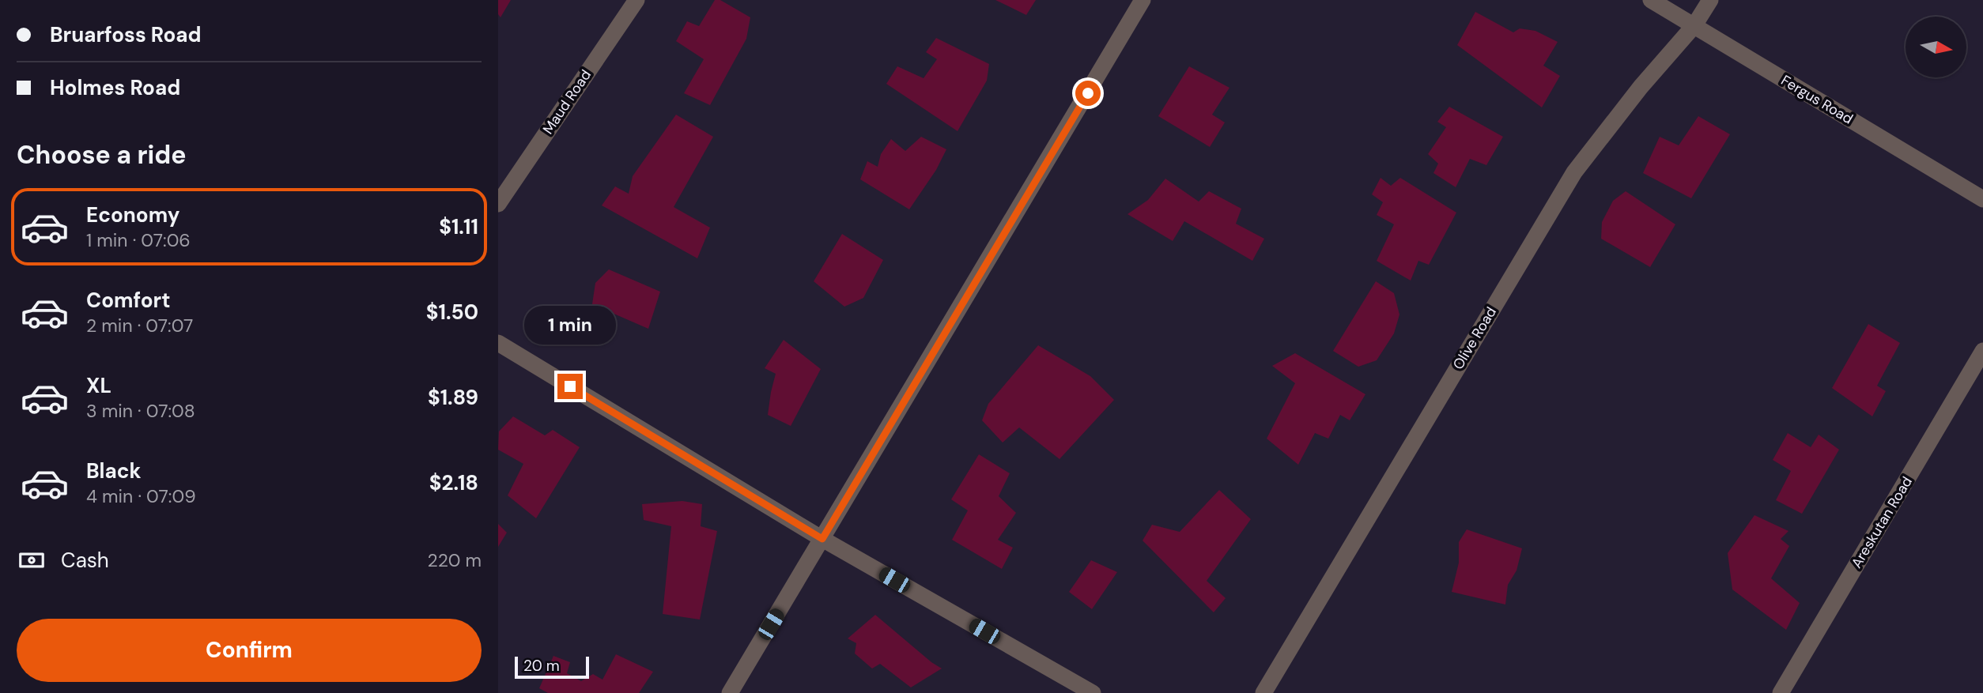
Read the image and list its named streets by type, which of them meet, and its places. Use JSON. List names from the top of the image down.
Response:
{
  "streets": {
    "street": [
      "Fergus Road",
      "Maud Road",
      "Olive Road",
      "Areskutan Road"
    ]
  },
  "crossings": [
    ["Fergus Road", "Olive Road"]
  ],
  "scale_bar": "20 m",
  "north": "right",
  "page": {
    "banner": ["Bruarfoss Road", "Holmes Road"],
    "heading": "Choose a ride",
    "list": [
      {
        "name": "Economy",
        "note": "1 min · 07:06",
        "value": "$1.11"
      },
      {
        "name": "Comfort",
        "note": "2 min · 07:07",
        "value": "$1.50"
      },
      {
        "name": "XL",
        "note": "3 min · 07:08",
        "value": "$1.89"
      },
      {
        "name": "Black",
        "note": "4 min · 07:09",
        "value": "$2.18"
      }
    ],
    "bubble": "1 min",
    "pay": ["Cash", "220 m"],
    "buttons": "Confirm",
    "scale": "20 m"
  }
}
